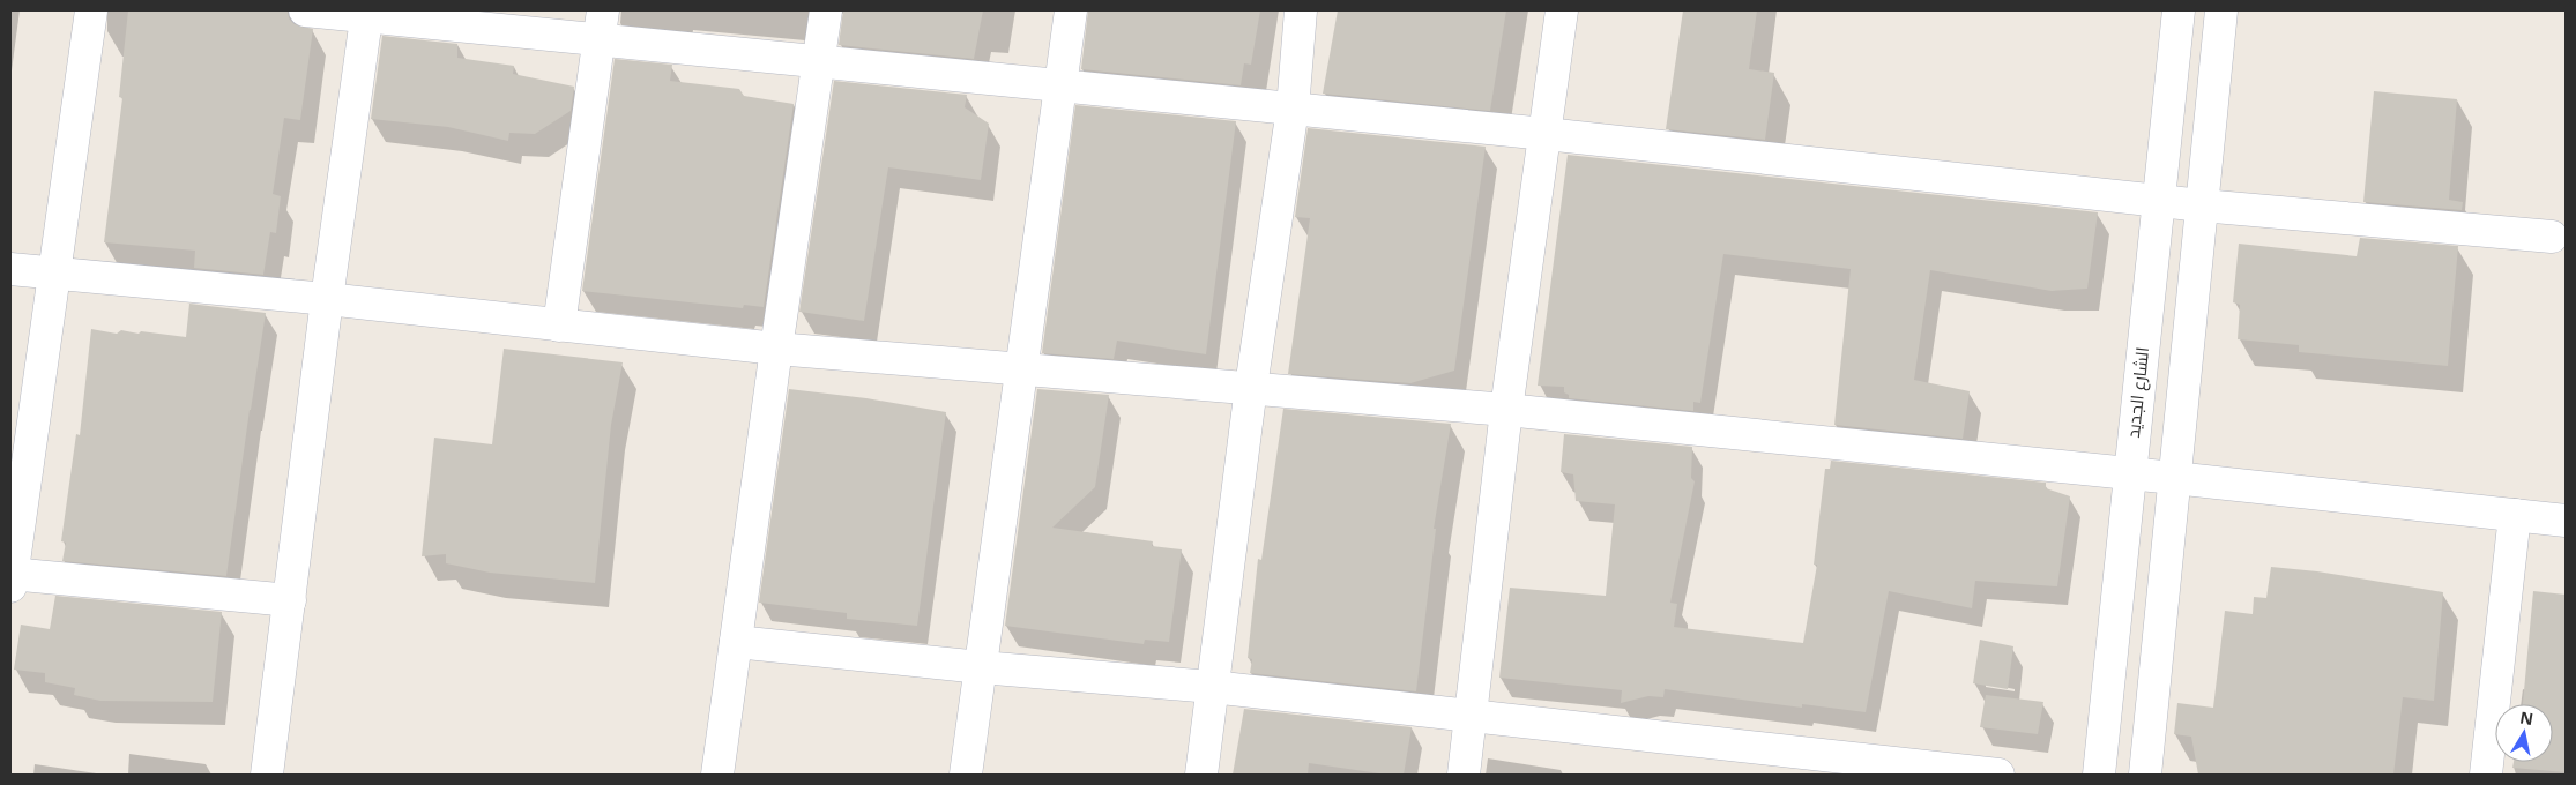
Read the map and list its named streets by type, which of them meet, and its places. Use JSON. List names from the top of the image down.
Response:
{
  "streets": {
    "street": ["الشارع الجديد"]
  },
  "north": "top"
}
